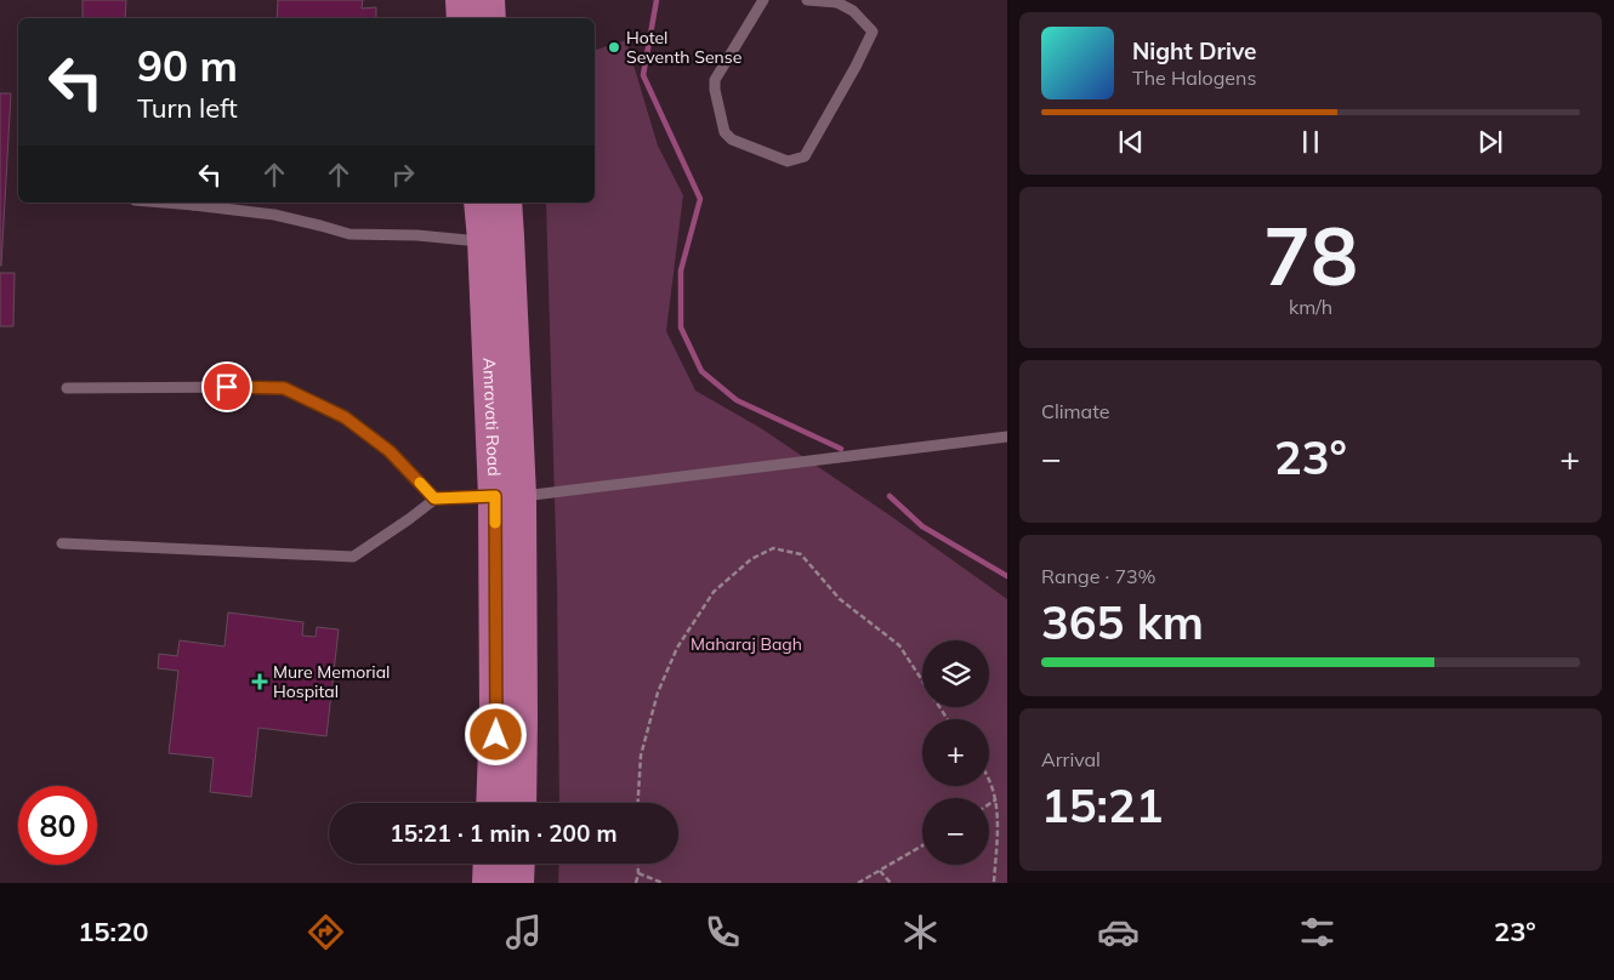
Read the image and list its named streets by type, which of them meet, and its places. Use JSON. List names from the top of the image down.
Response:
{
  "streets": {
    "highway": ["Amravati Road"]
  },
  "parks": ["Maharaj Bagh"],
  "places": {
    "other": ["Hotel Seventh Sense"],
    "health": ["Mure Memorial Hospital"]
  },
  "page": {
    "turn": ["90 m", "Turn left"],
    "song": ["Night Drive", "The Halogens"],
    "tile": [
      ["78", "km/h"],
      "Climate",
      ["Range · 73%", "365 km"],
      ["Arrival", "15:21"]
    ],
    "heat": ["−", "23°", "+"],
    "map_buttons": ["+", "−"],
    "limit": "80",
    "trip": "15:21 · 1 min · 200 m",
    "tabs": ["15:20", "23°"]
  }
}
